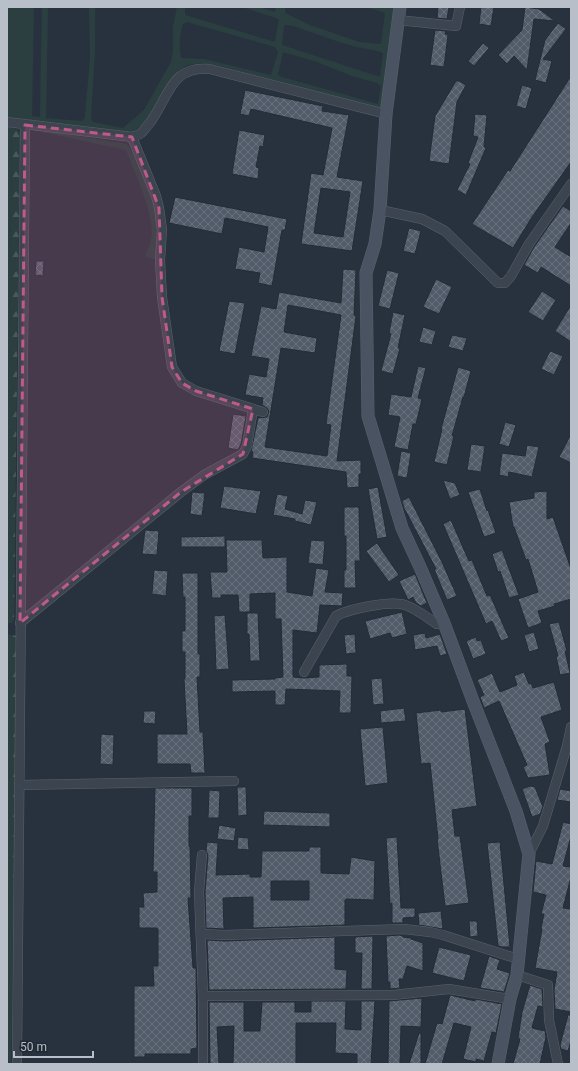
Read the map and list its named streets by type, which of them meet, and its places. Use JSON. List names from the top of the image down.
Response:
{
  "scale_bar": "50 m"
}
